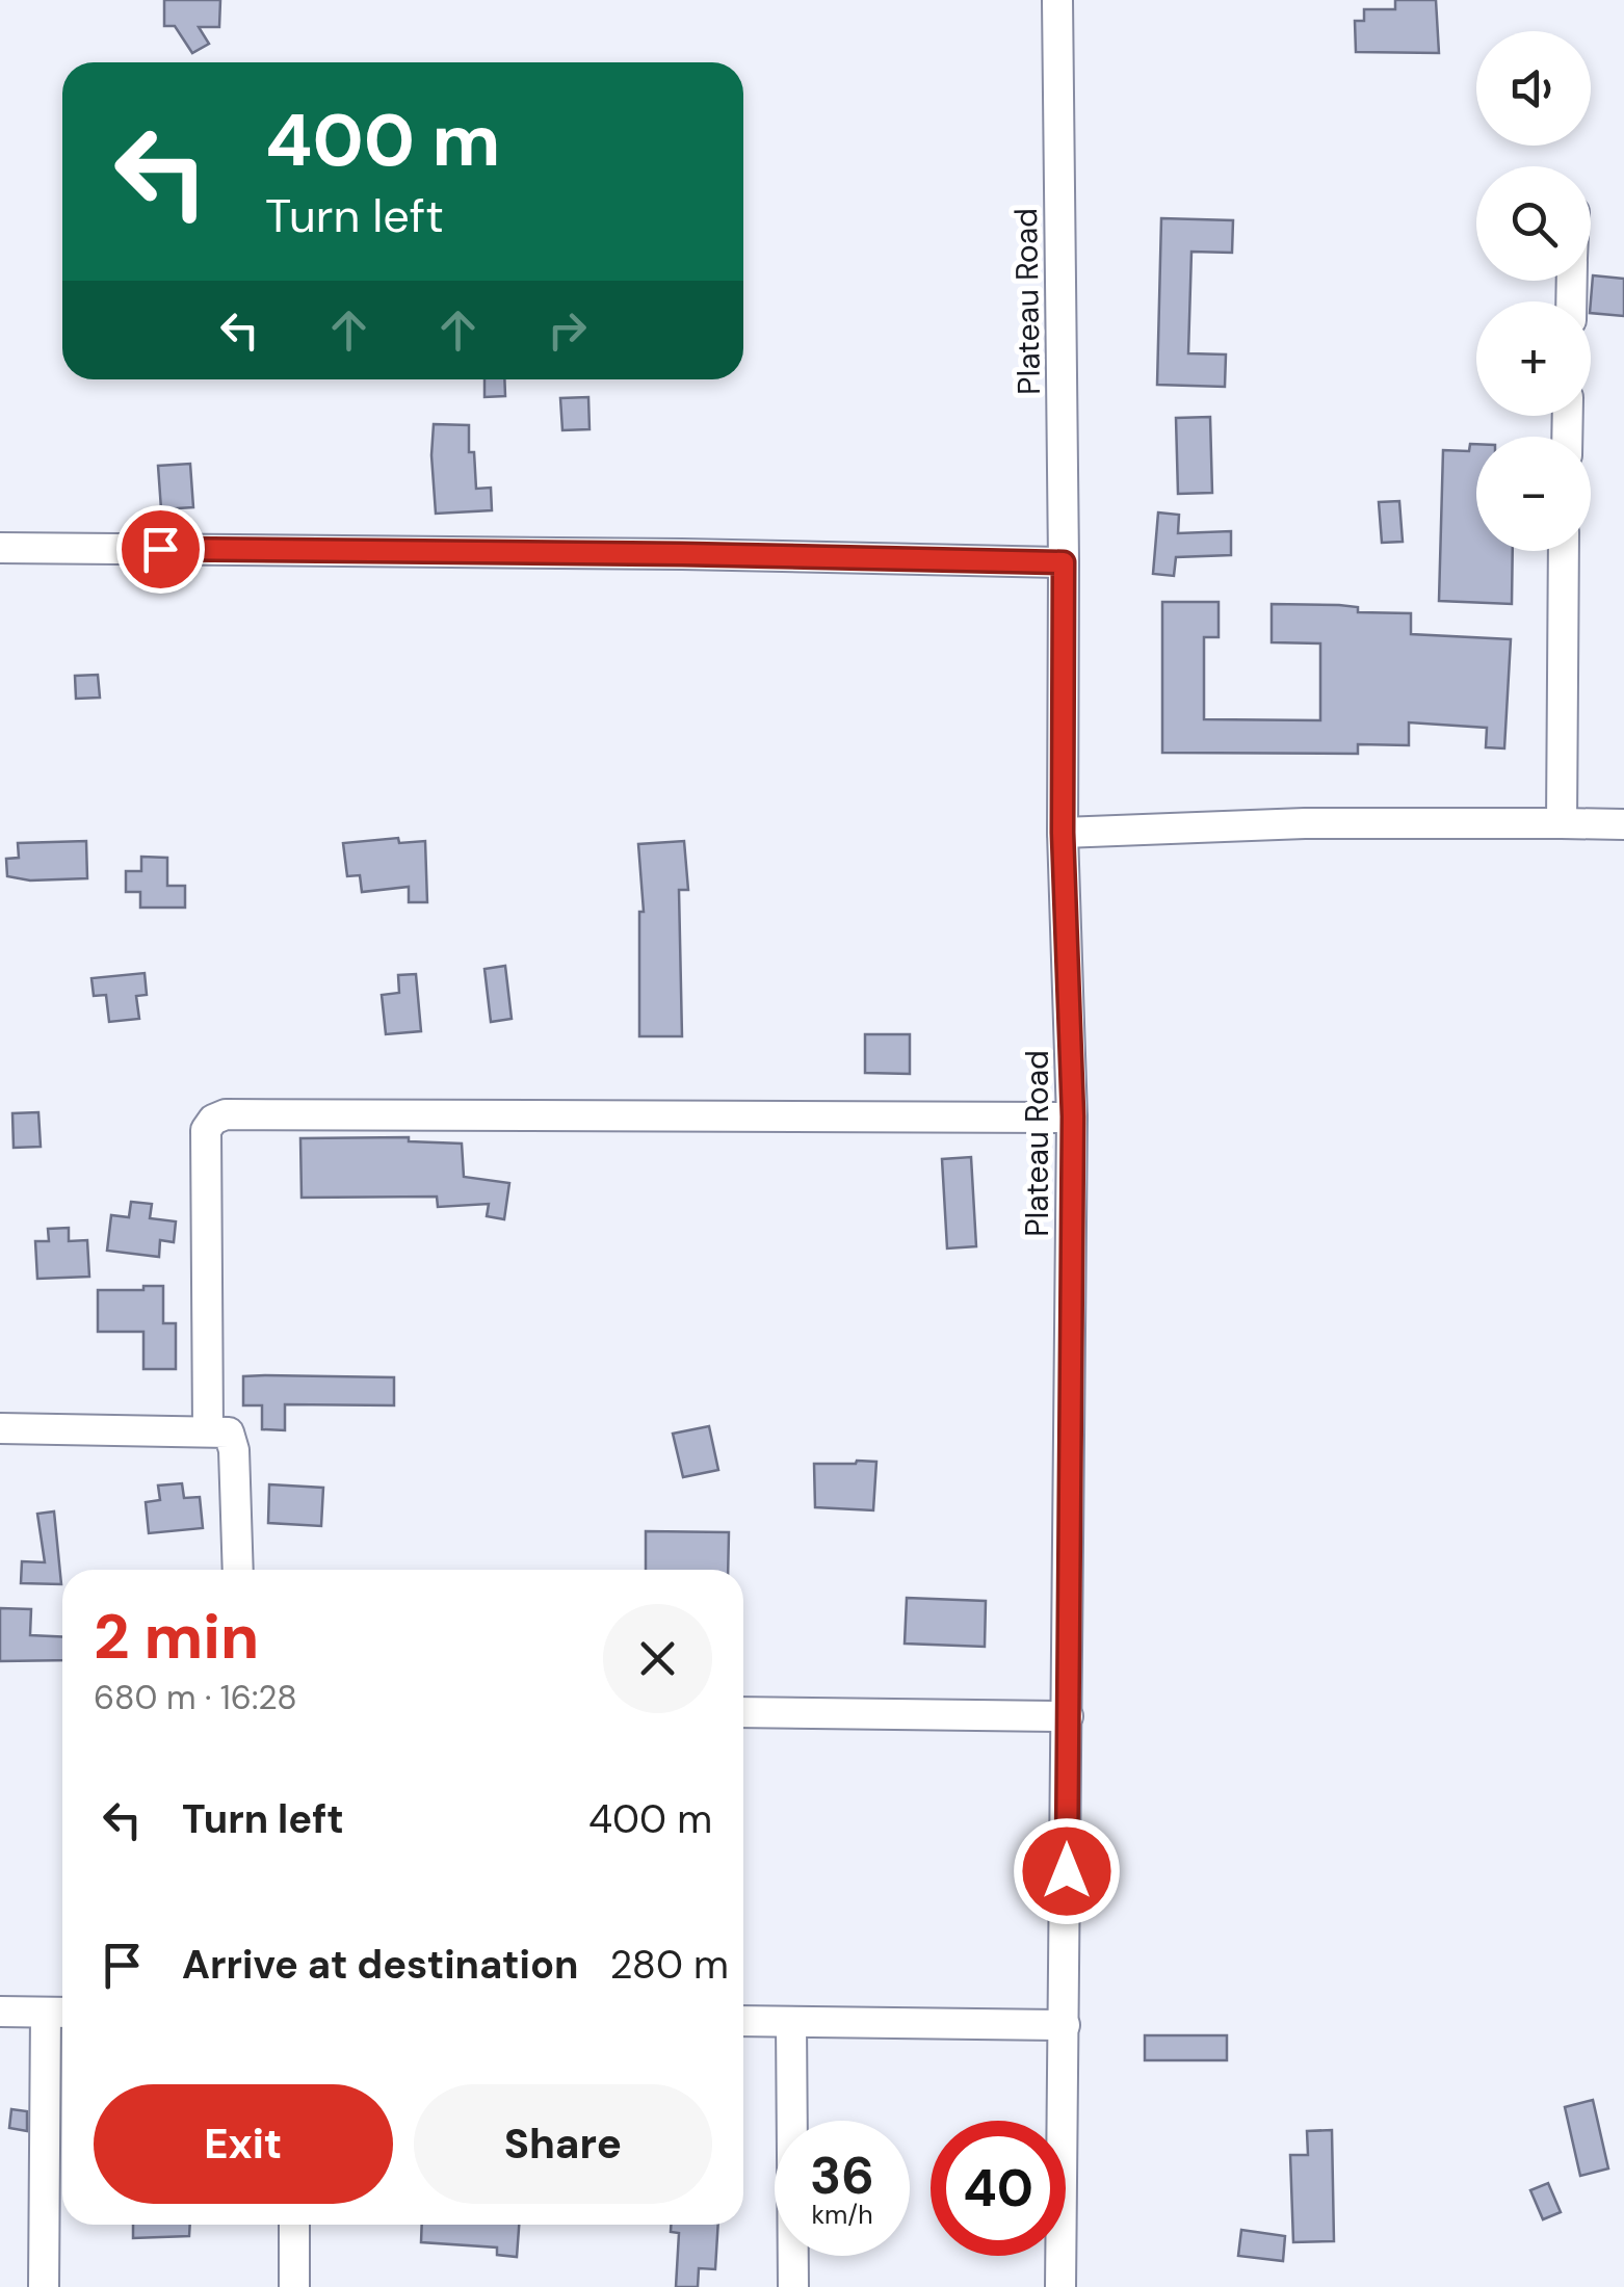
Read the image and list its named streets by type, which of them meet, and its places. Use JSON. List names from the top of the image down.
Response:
{
  "streets": {
    "street": ["Plateau Road"]
  },
  "page": {
    "map_buttons": ["+", "−"],
    "turn": ["400 m", "Turn left"],
    "heading": ["2 min", "680 m · 16:28"],
    "list": [
      {
        "name": "Turn left",
        "value": "400 m"
      },
      {
        "name": "Arrive at destination",
        "value": "280 m"
      }
    ],
    "buttons": ["Exit", "Share"],
    "speed": "36 km/h",
    "limit": "40"
  }
}
